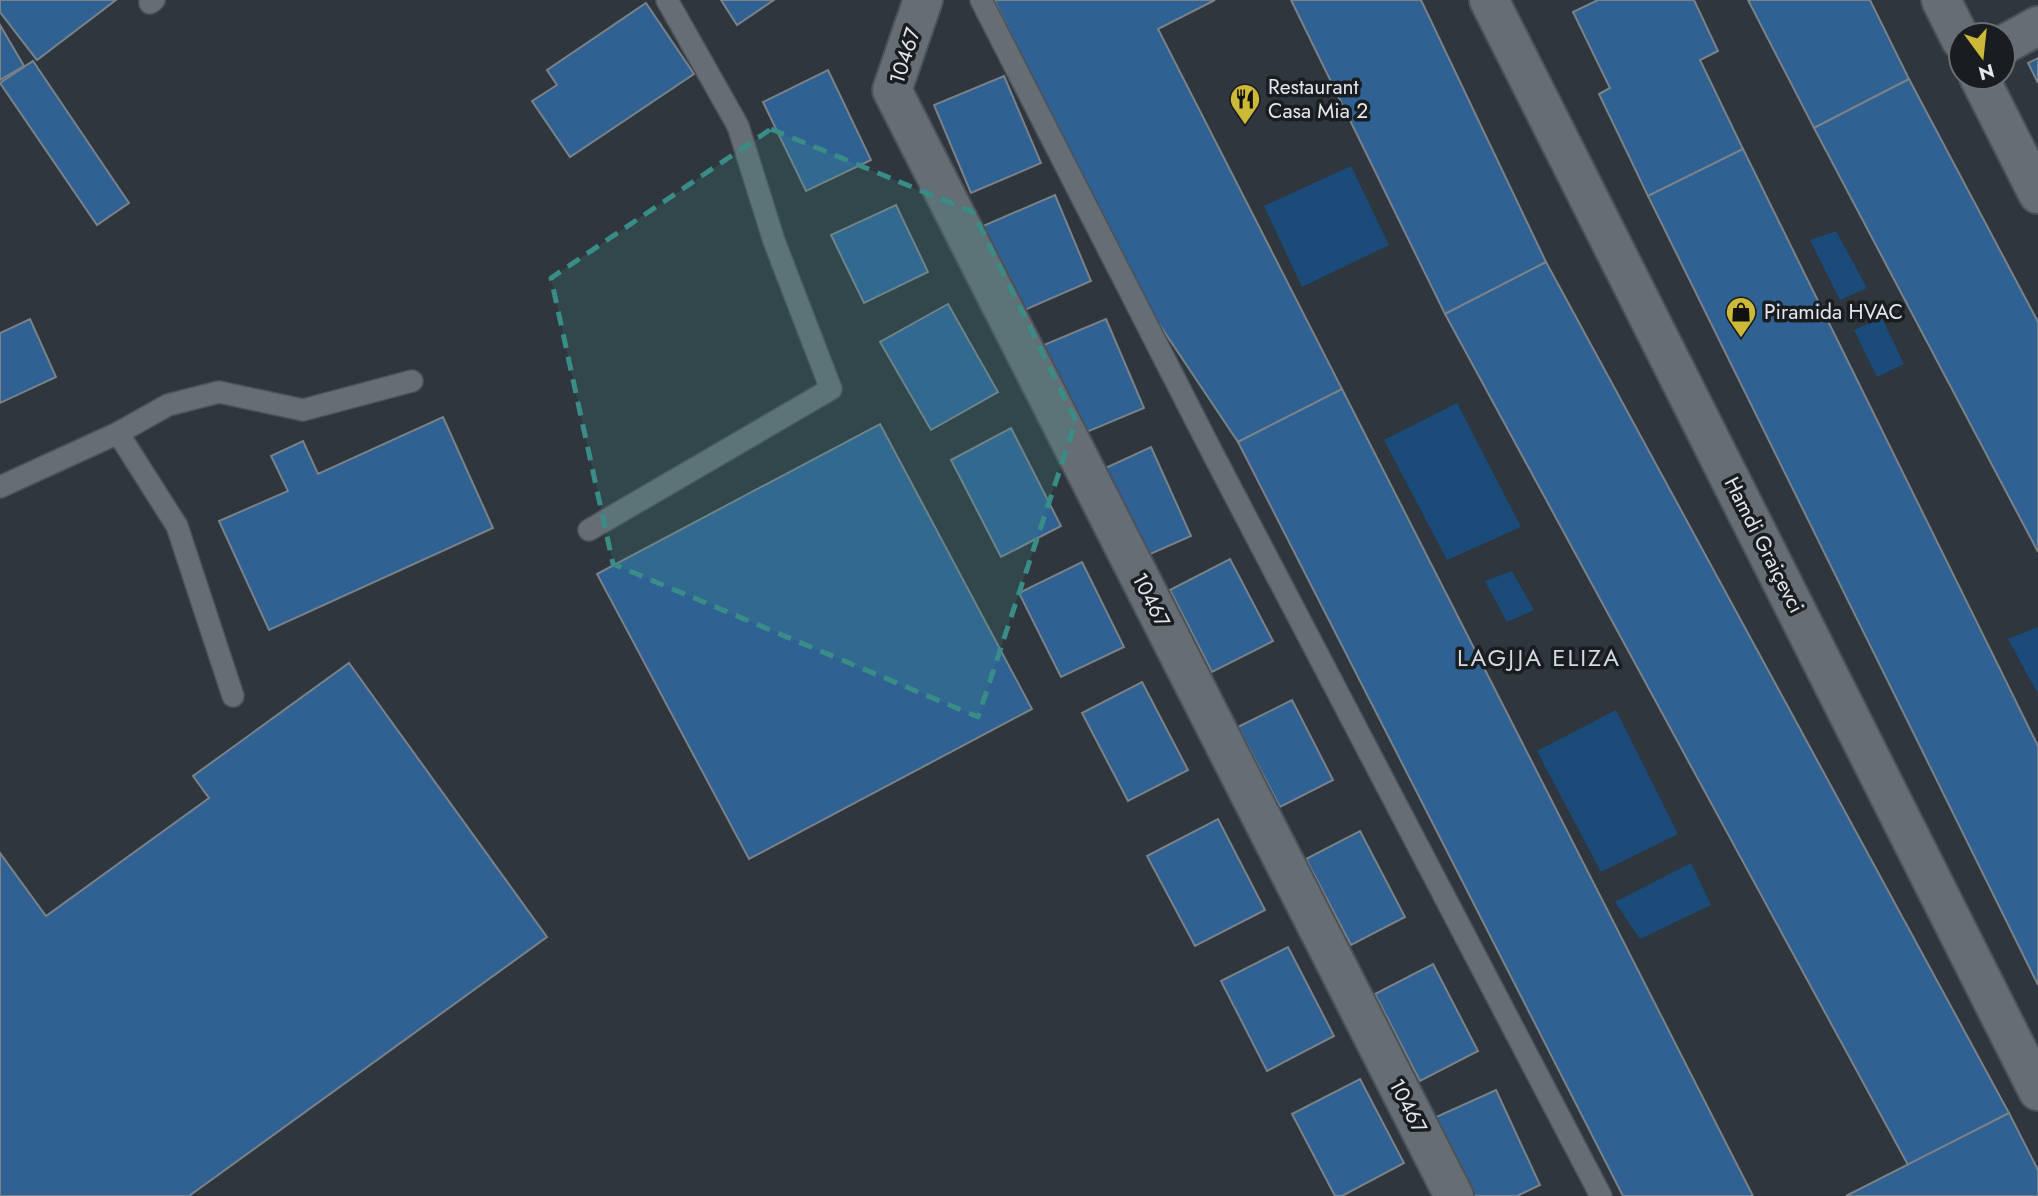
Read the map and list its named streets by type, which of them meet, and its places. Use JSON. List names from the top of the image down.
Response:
{
  "streets": {
    "street": ["10467", "Hamdi Graiçevci"]
  },
  "districts": ["LAGJJA ELIZA"],
  "places": {
    "restaurant": ["Restaurant Casa Mia 2"],
    "shop": ["Piramida HVAC"]
  },
  "north": "bottom"
}
